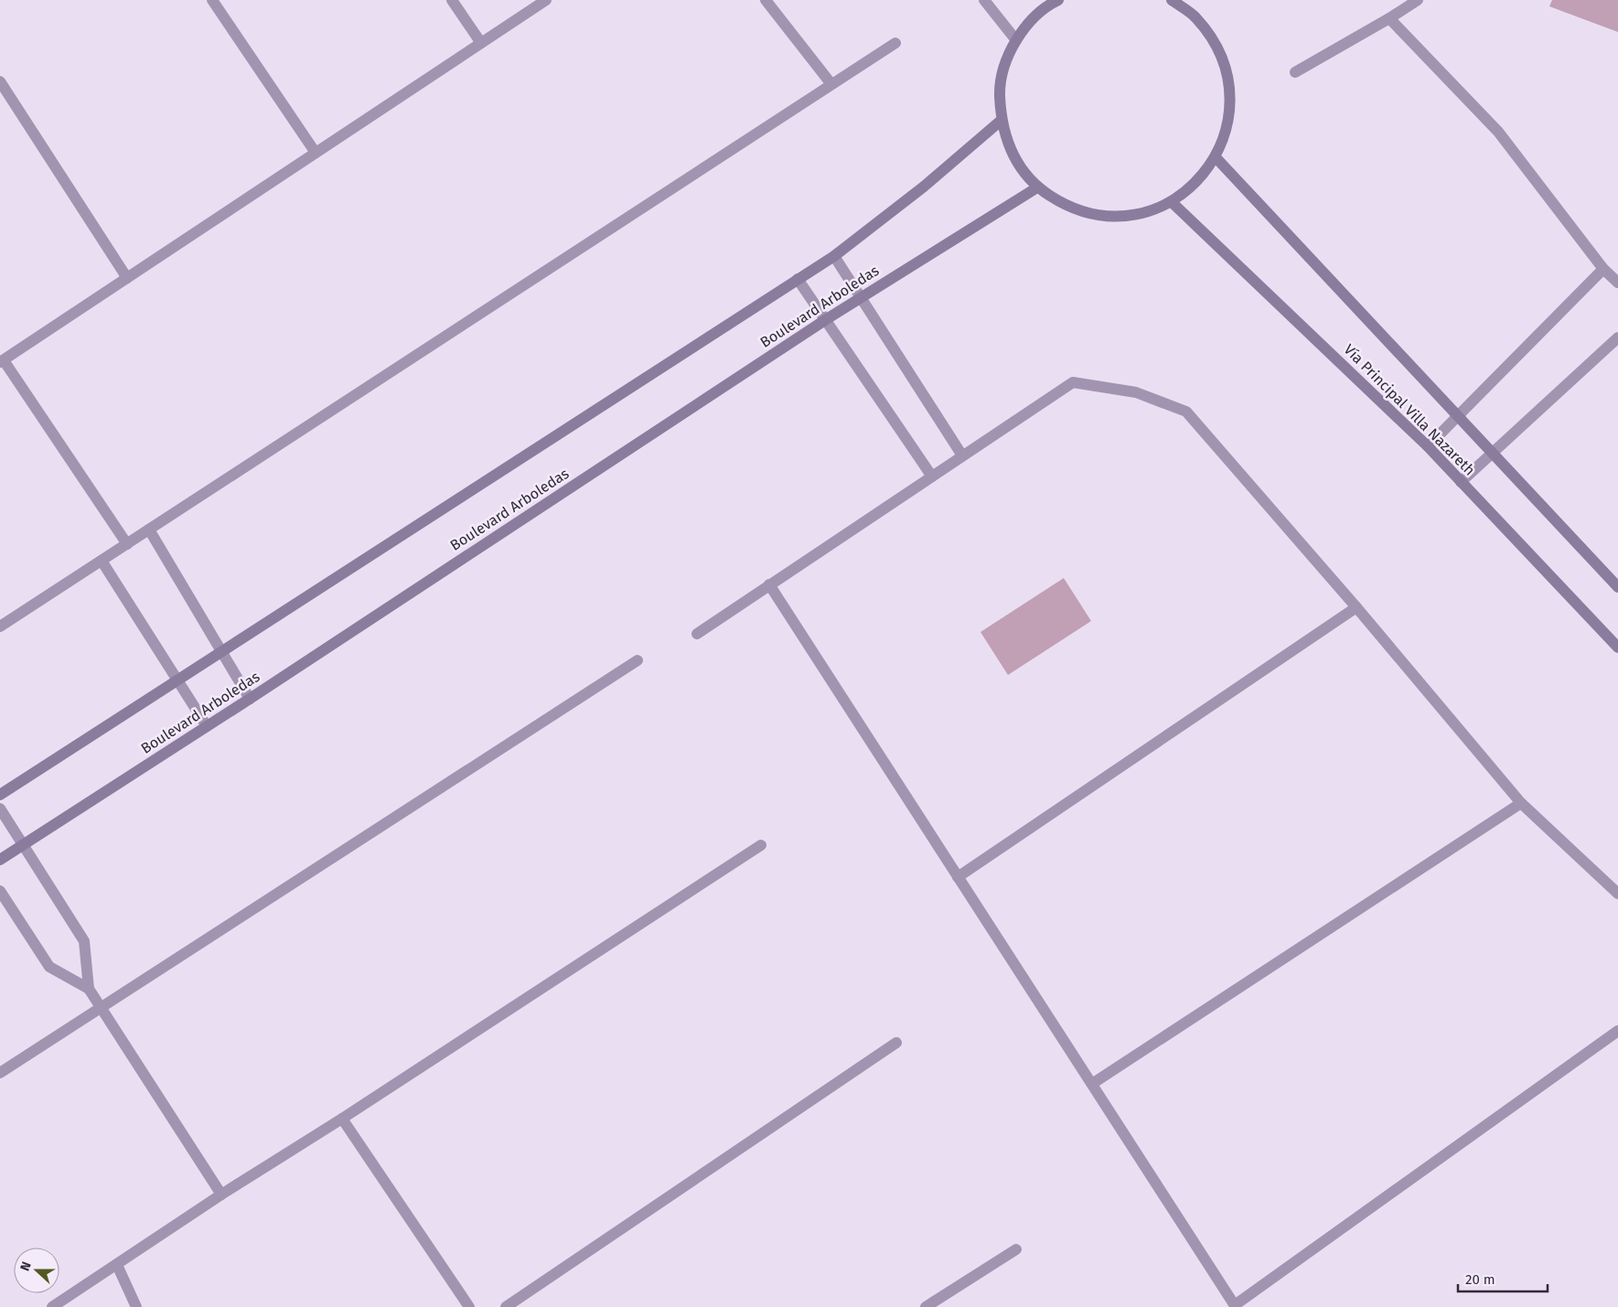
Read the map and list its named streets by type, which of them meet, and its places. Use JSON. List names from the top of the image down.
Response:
{
  "streets": {
    "street": ["Boulevard Arboledas", "Vía Principal Villa Nazareth"]
  },
  "scale_bar": "20 m",
  "north": "left"
}
